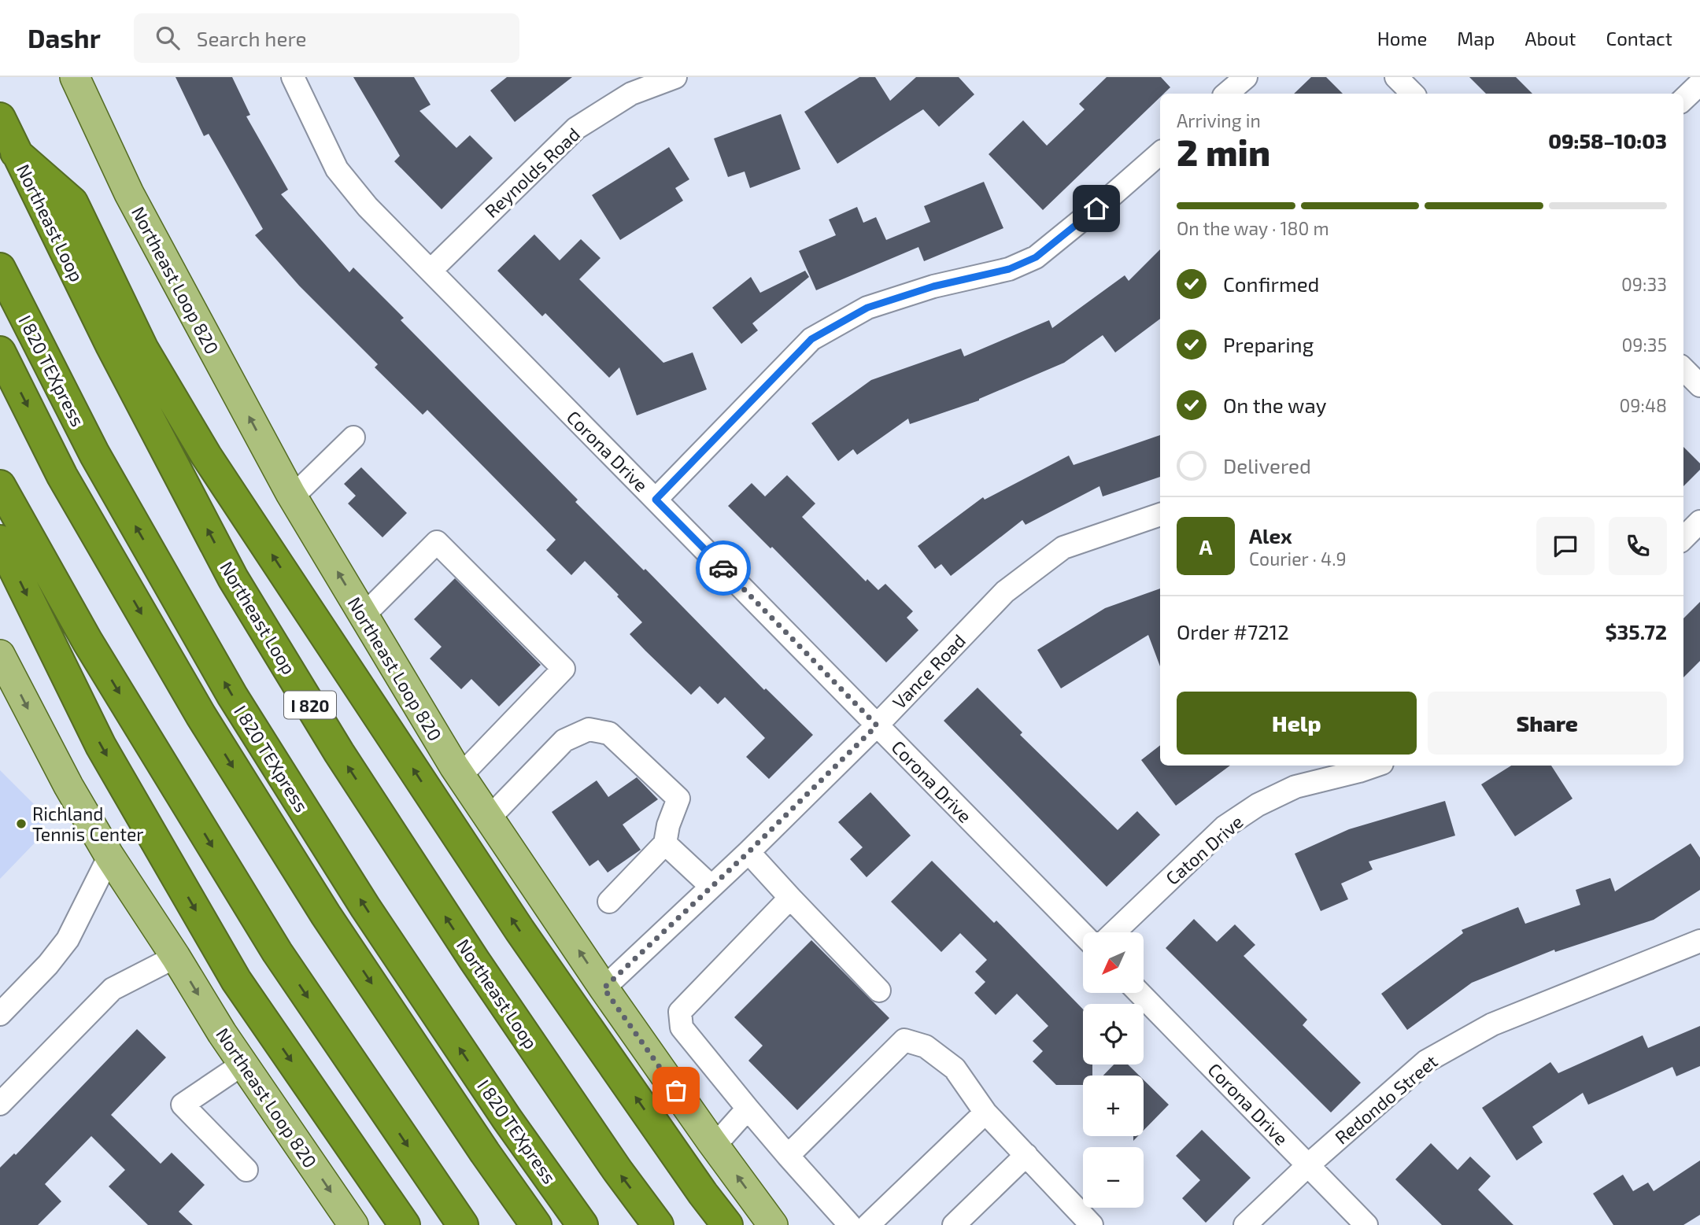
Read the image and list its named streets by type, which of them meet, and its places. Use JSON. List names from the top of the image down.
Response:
{
  "streets": {
    "highway": ["Northeast Loop", "I 820 TEXpress", "I 820"],
    "main road": ["Northeast Loop 820"],
    "street": [
      "Reynolds Road",
      "Corona Drive",
      "Vance Road",
      "Caton Drive",
      "Redondo Street"
    ]
  },
  "crossings": [
    ["Reynolds Road", "Corona Drive"],
    ["Northeast Loop 820", "Vance Road"],
    ["Corona Drive", "Vance Road"],
    ["Corona Drive", "Redondo Street"]
  ],
  "places": ["Richland Tennis Center"],
  "north": "bottom left",
  "page": {
    "header": "Dashr",
    "search": "Search here",
    "nav": [
      "Home",
      "Map",
      "About",
      "Contact"
    ],
    "heading": ["2 min", "Arriving in", "09:58–10:03"],
    "panel": [
      "Alex",
      "Courier · 4.9",
      "Order #7212",
      "$35.72"
    ],
    "bar": "On the way · 180 m",
    "list": [
      ["Confirmed", "09:33"],
      ["Preparing", "09:35"],
      ["On the way", "09:48"],
      "Delivered"
    ],
    "round": "A",
    "buttons": ["Help", "Share"],
    "map_buttons": ["+", "−"]
  }
}
